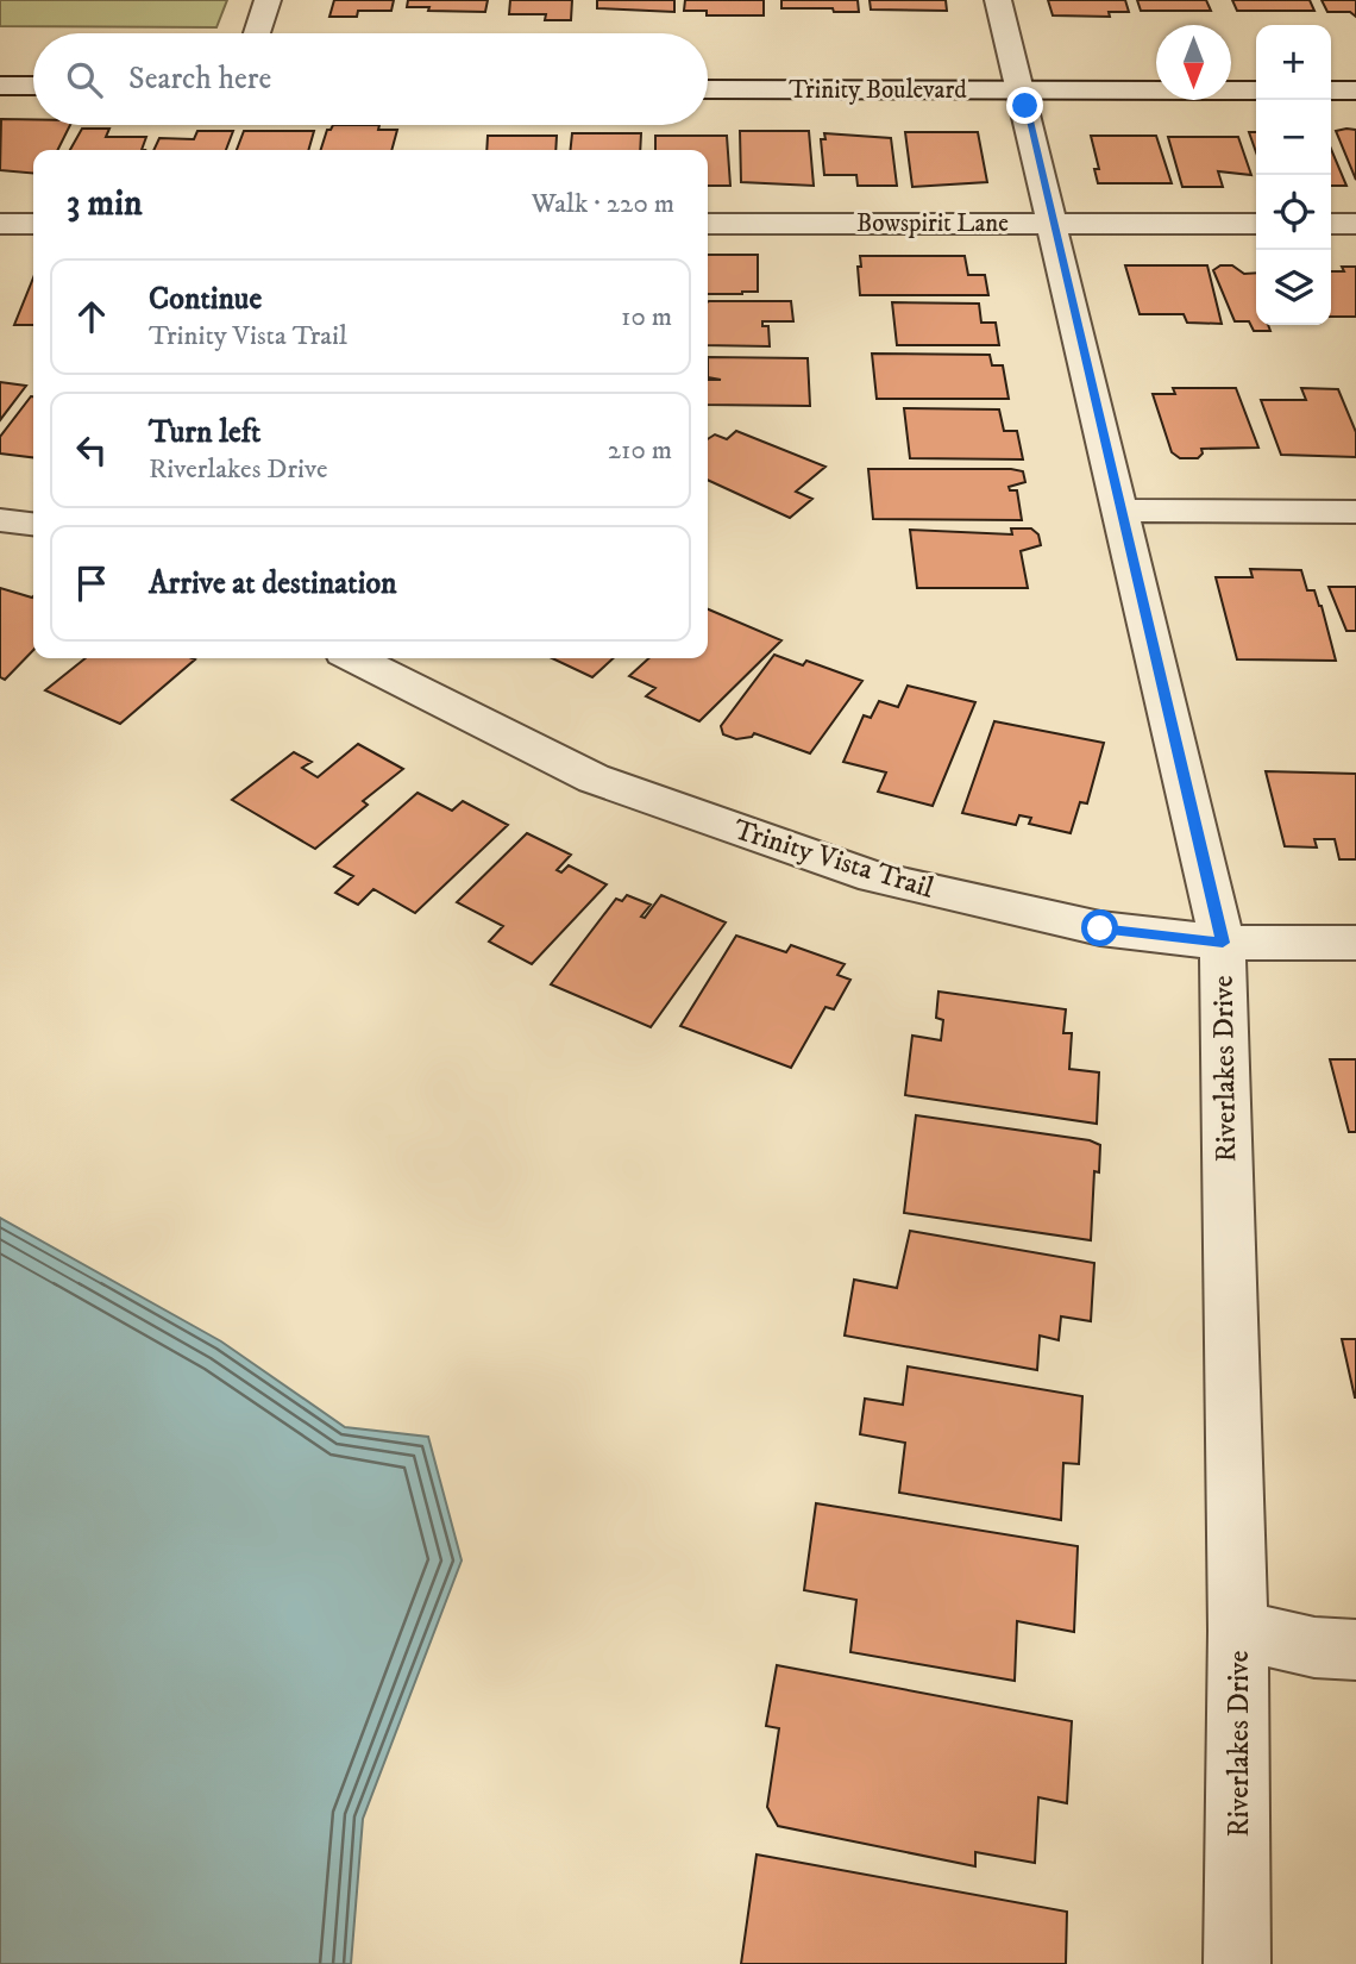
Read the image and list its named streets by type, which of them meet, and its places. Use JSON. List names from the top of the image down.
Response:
{
  "streets": {
    "street": [
      "Trinity Boulevard",
      "Bowspirit Lane",
      "Trinity Vista Trail",
      "Riverlakes Drive"
    ]
  },
  "crossings": [
    ["Trinity Boulevard", "Riverlakes Drive"],
    ["Bowspirit Lane", "Riverlakes Drive"],
    ["Trinity Vista Trail", "Riverlakes Drive"]
  ],
  "north": "bottom",
  "page": {
    "map_buttons": ["+", "−"],
    "search": "Search here",
    "heading": ["3 min", "Walk · 220 m"],
    "list": [
      ["Continue", "Trinity Vista Trail", "10 m"],
      ["Turn left", "Riverlakes Drive", "210 m"],
      "Arrive at destination"
    ]
  }
}
